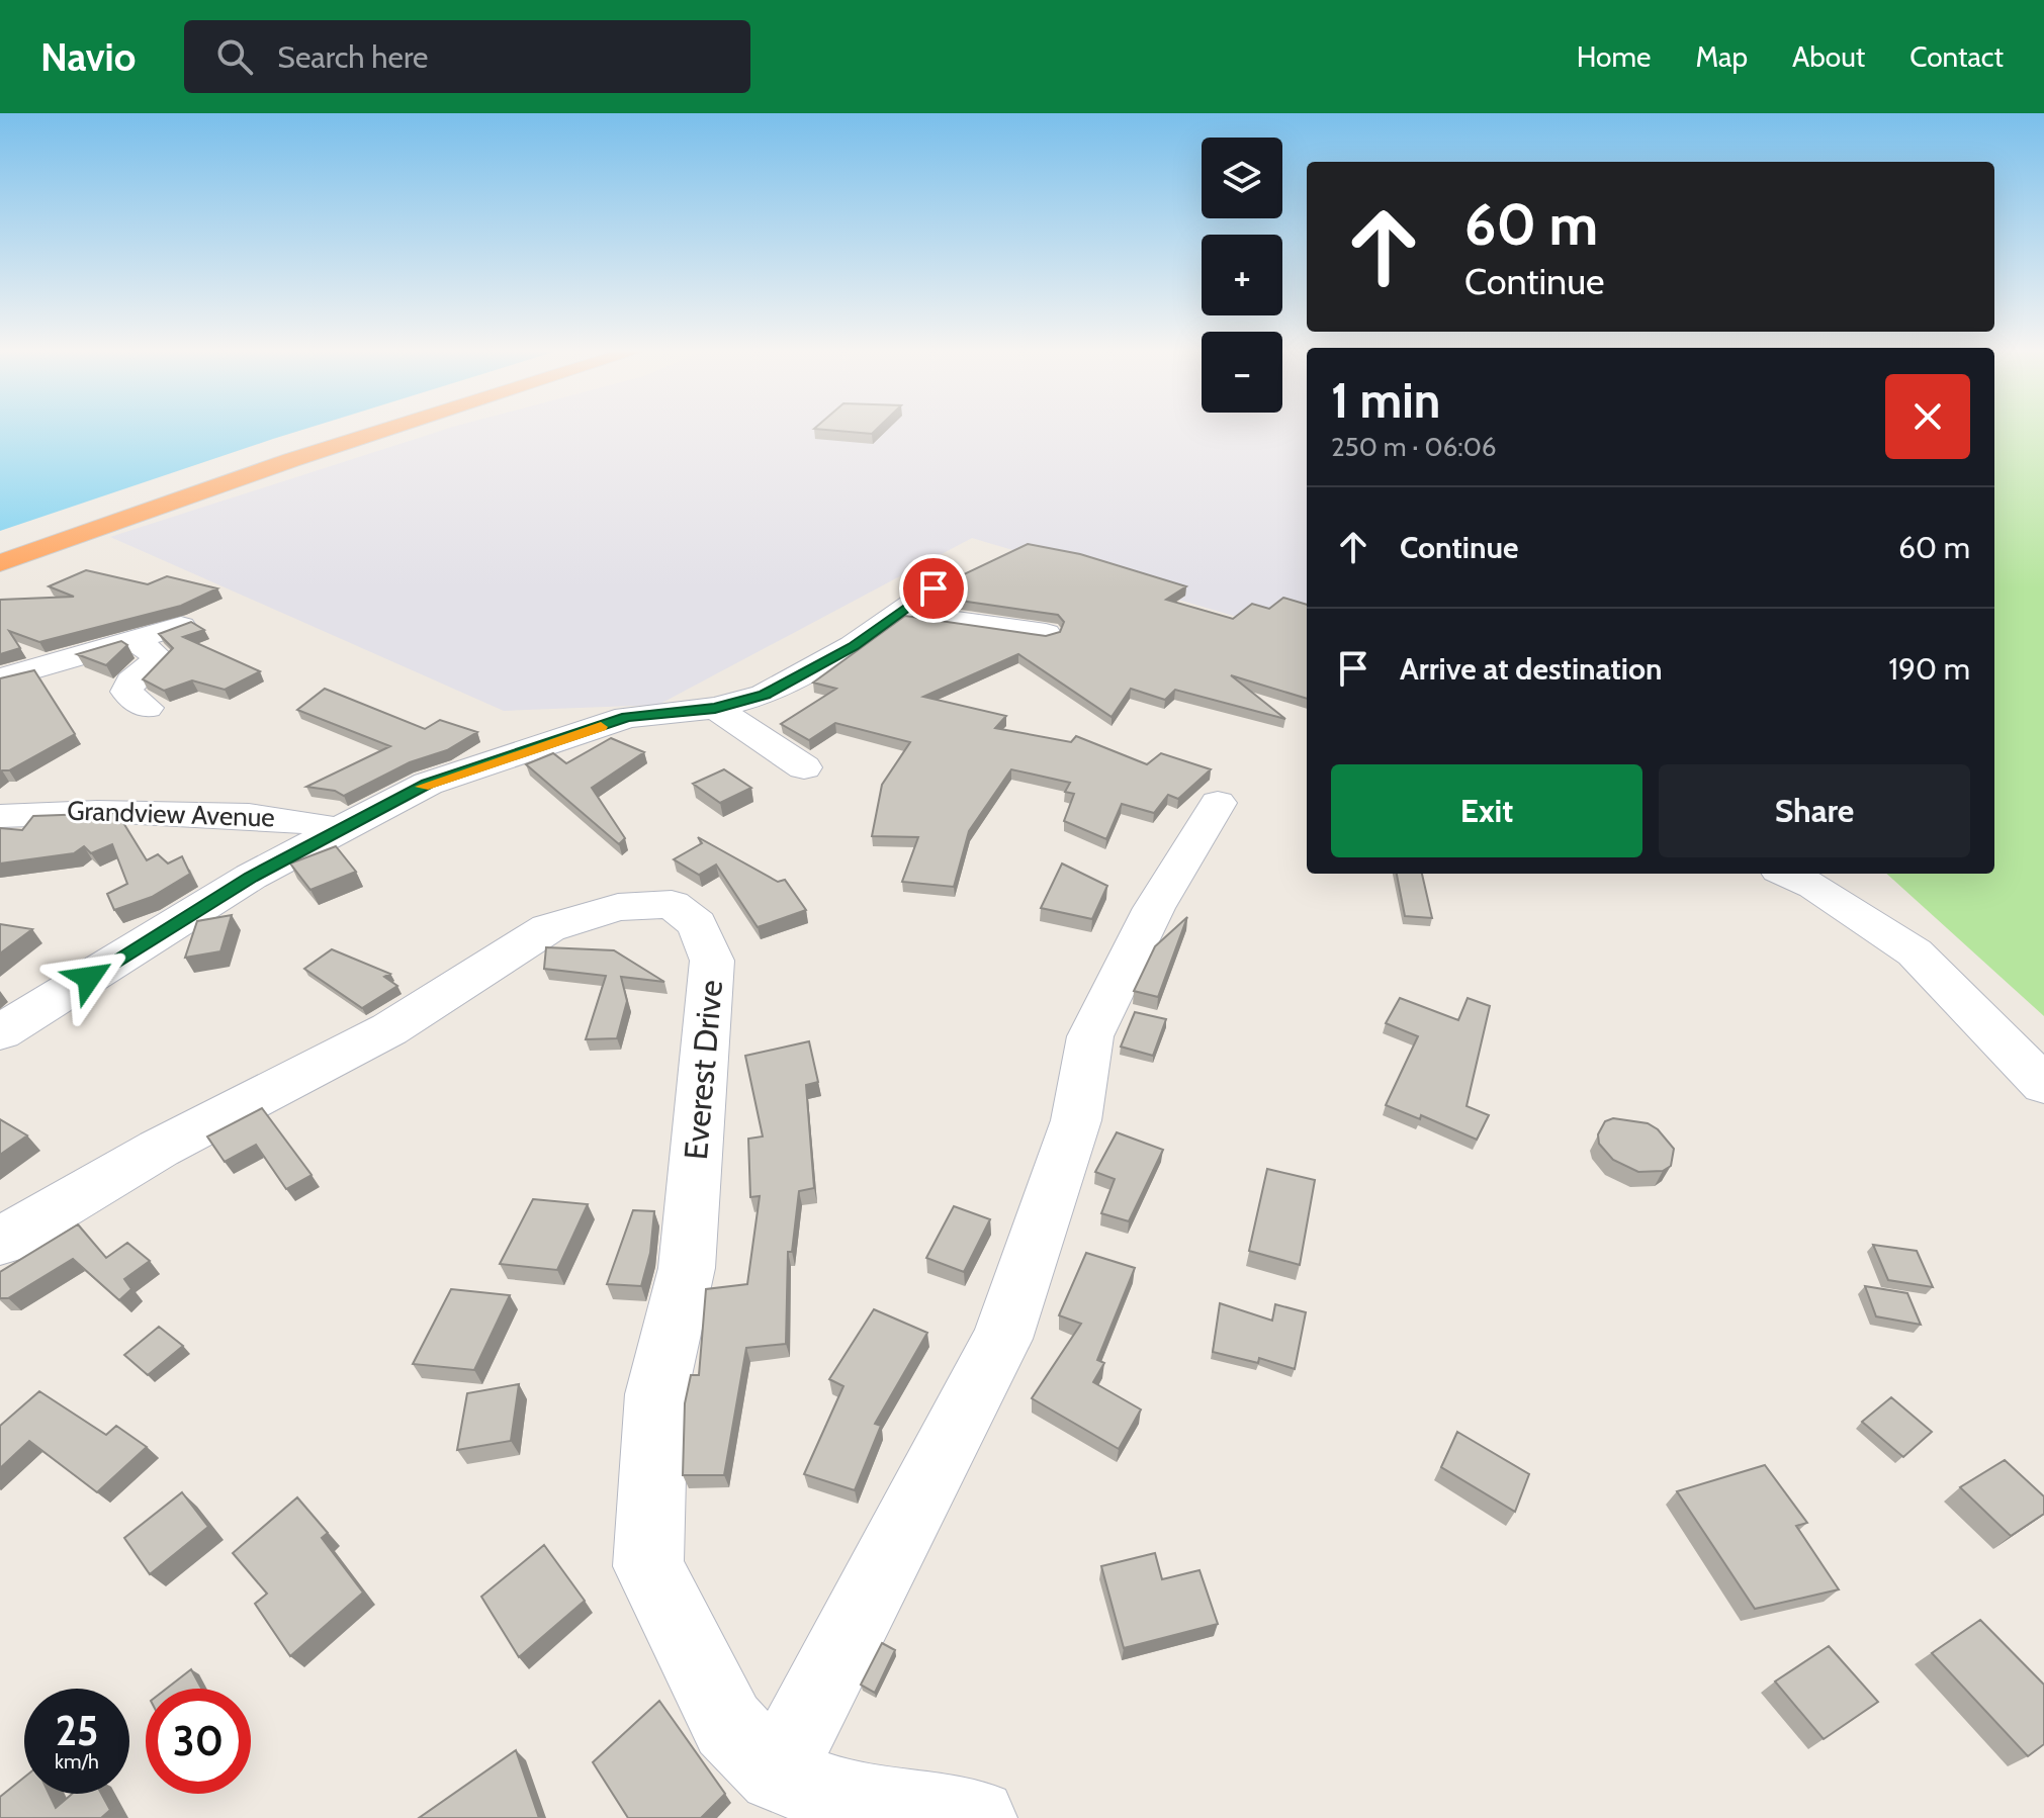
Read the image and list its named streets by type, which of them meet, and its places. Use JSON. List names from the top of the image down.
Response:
{
  "streets": {
    "street": ["Grandview Avenue", "Everest Drive"]
  },
  "page": {
    "header": "Navio",
    "search": "Search here",
    "nav": [
      "Home",
      "Map",
      "About",
      "Contact"
    ],
    "map_buttons": ["+", "−"],
    "turn": ["60 m", "Continue"],
    "heading": ["1 min", "250 m · 06:06"],
    "list": [
      {
        "name": "Continue",
        "value": "60 m"
      },
      {
        "name": "Arrive at destination",
        "value": "190 m"
      }
    ],
    "buttons": ["Exit", "Share"],
    "speed": "25 km/h",
    "limit": "30"
  }
}
